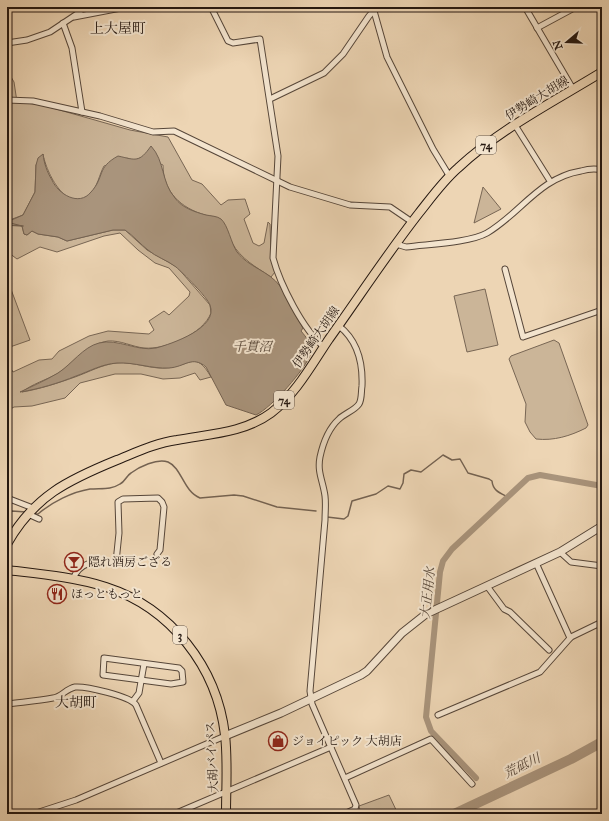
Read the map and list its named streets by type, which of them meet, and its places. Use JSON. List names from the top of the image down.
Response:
{
  "streets": {
    "main road": [
      "伊勢崎大胡線",
      "74",
      "3",
      "大胡バイパス"
    ]
  },
  "districts": ["上大屋町", "大胡町"],
  "water": ["千貫沼", "大正用水", "荒砥川"],
  "places": {
    "bar": ["隠れ酒房ござる"],
    "restaurant": ["ほっともっと"],
    "shop": ["ジョイピック 大胡店"]
  },
  "north": "left"
}
